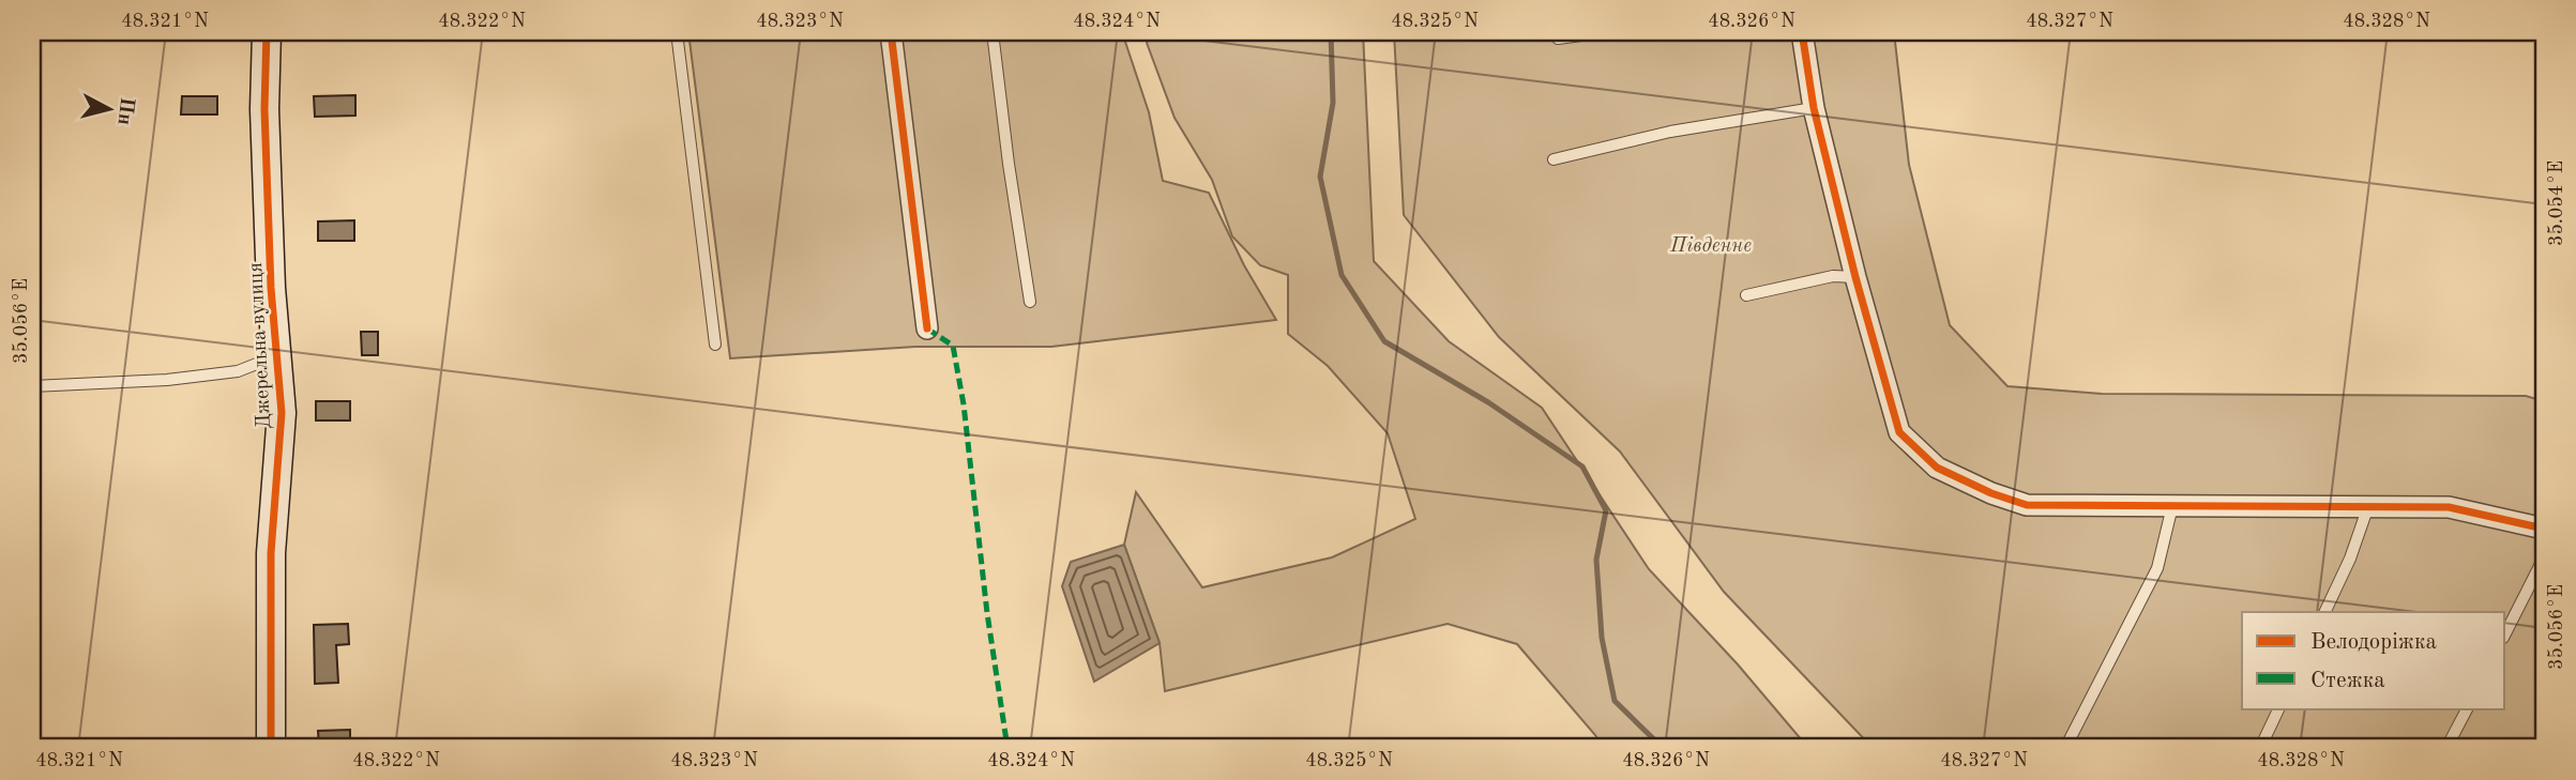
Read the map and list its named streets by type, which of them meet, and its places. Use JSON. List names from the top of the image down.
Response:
{
  "streets": {
    "street": ["Джерельна вулиця"]
  },
  "parks": ["Південне"],
  "legend": ["Велодоріжка", "Стежка"],
  "north": "right",
  "coordinates": [
    "48.321°N",
    "48.322°N",
    "48.323°N",
    "48.324°N",
    "48.325°N",
    "48.326°N",
    "48.327°N",
    "48.328°N",
    "35.054°E",
    "35.056°E"
  ]
}
